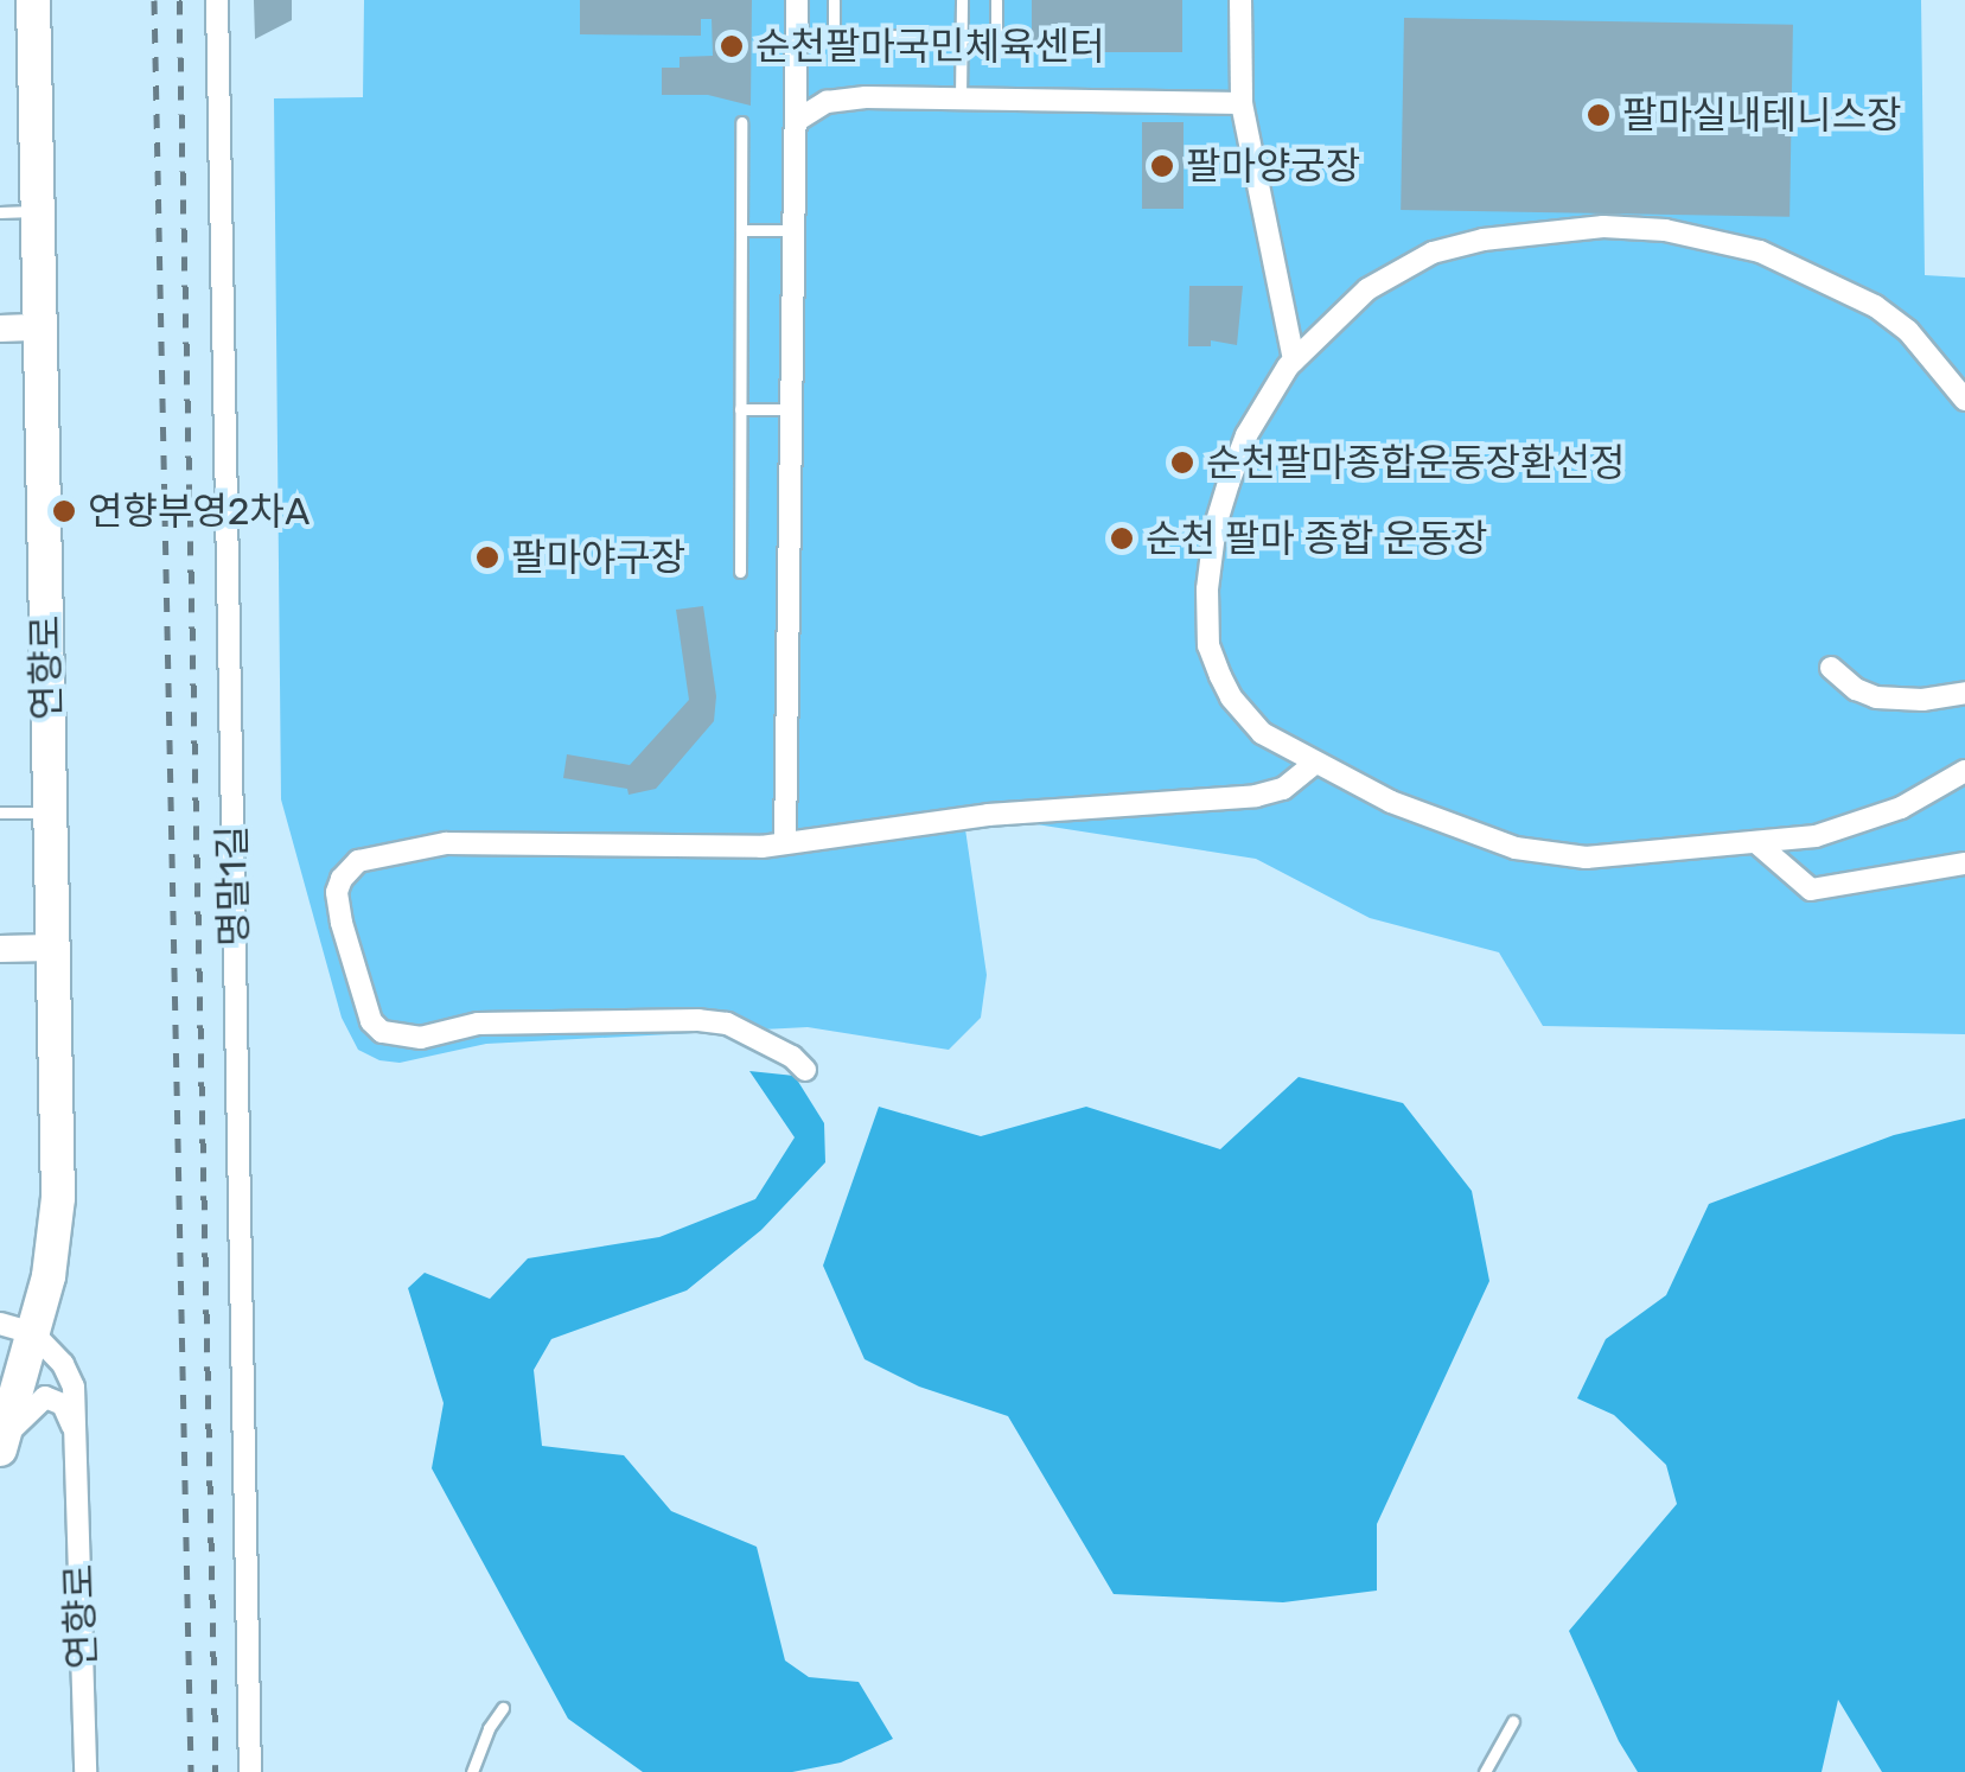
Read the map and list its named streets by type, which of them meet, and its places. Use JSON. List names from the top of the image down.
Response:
{
  "streets": {
    "main road": ["연향로"],
    "street": ["명말1길"]
  },
  "places": [
    "순천팔마국민체육센터",
    "팔마실내테니스장",
    "팔마양궁장",
    "순천팔마종합운동장환선정",
    "연향부영2차A",
    "순천 팔마 종합 운동장",
    "팔마야구장"
  ]
}
